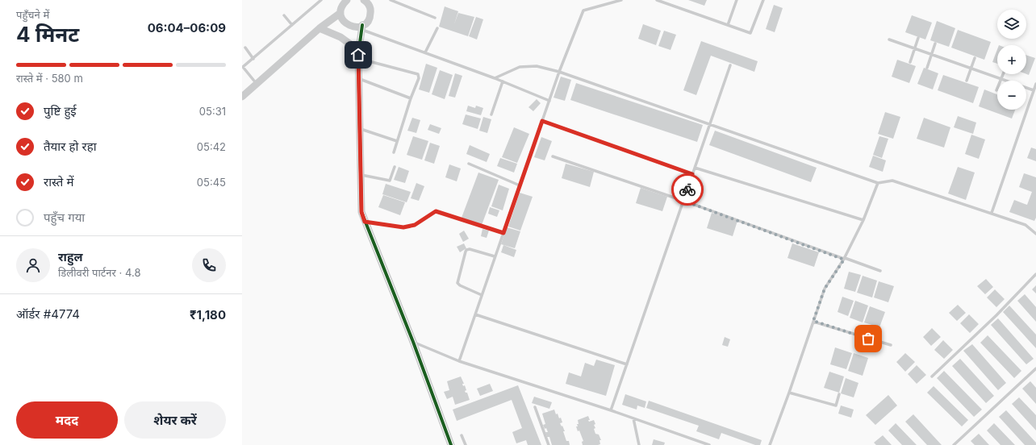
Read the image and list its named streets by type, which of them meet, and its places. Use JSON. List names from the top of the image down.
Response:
{
  "page": {
    "heading": ["4 मिनट", "पहुँचने में", "06:04–06:09"],
    "panel": [
      "राहुल",
      "डिलीवरी पार्टनर · 4.8",
      "ऑर्डर #4774",
      "₹1,180"
    ],
    "map_buttons": ["+", "−"],
    "bar": "रास्ते में · 580 m",
    "list": [
      ["पुष्टि हुई", "05:31"],
      ["तैयार हो रहा", "05:42"],
      ["रास्ते में", "05:45"],
      "पहुँच गया"
    ],
    "buttons": ["मदद", "शेयर करें"]
  }
}
